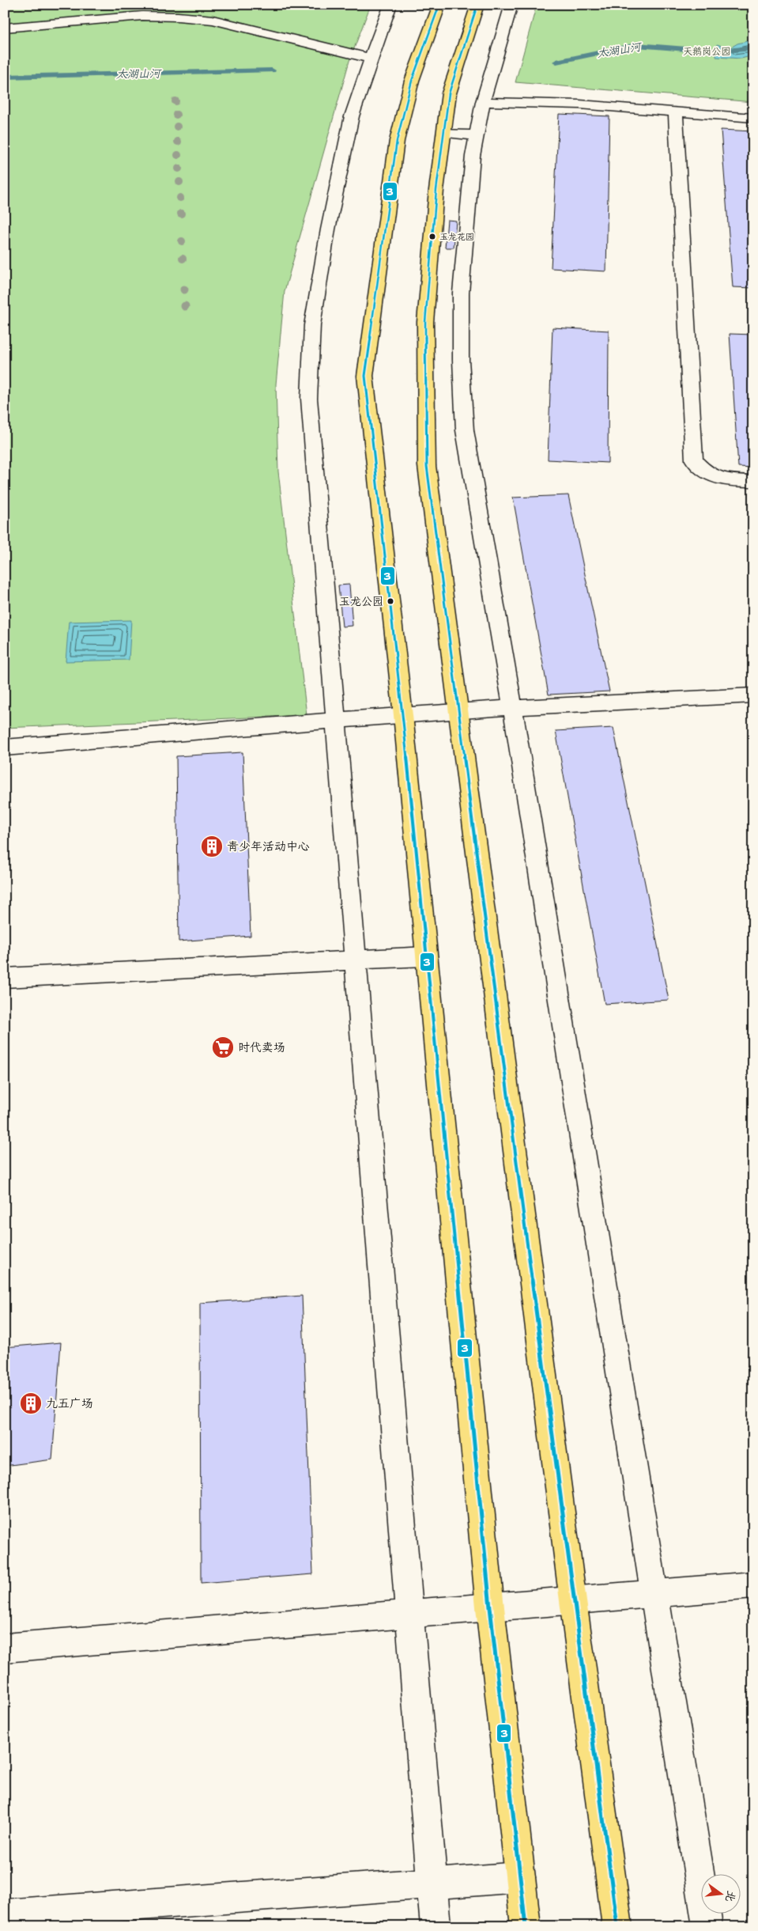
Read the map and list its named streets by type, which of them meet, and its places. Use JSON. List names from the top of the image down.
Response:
{
  "water": ["太湖山河"],
  "parks": ["天鹅岗公园"],
  "places": {
    "other": ["玉龙花园", "玉龙公园"],
    "building": ["青少年活动中心", "九五广场"],
    "supermarket": ["时代卖场"]
  },
  "lines": ["transit line 3"],
  "north": "right"
}
